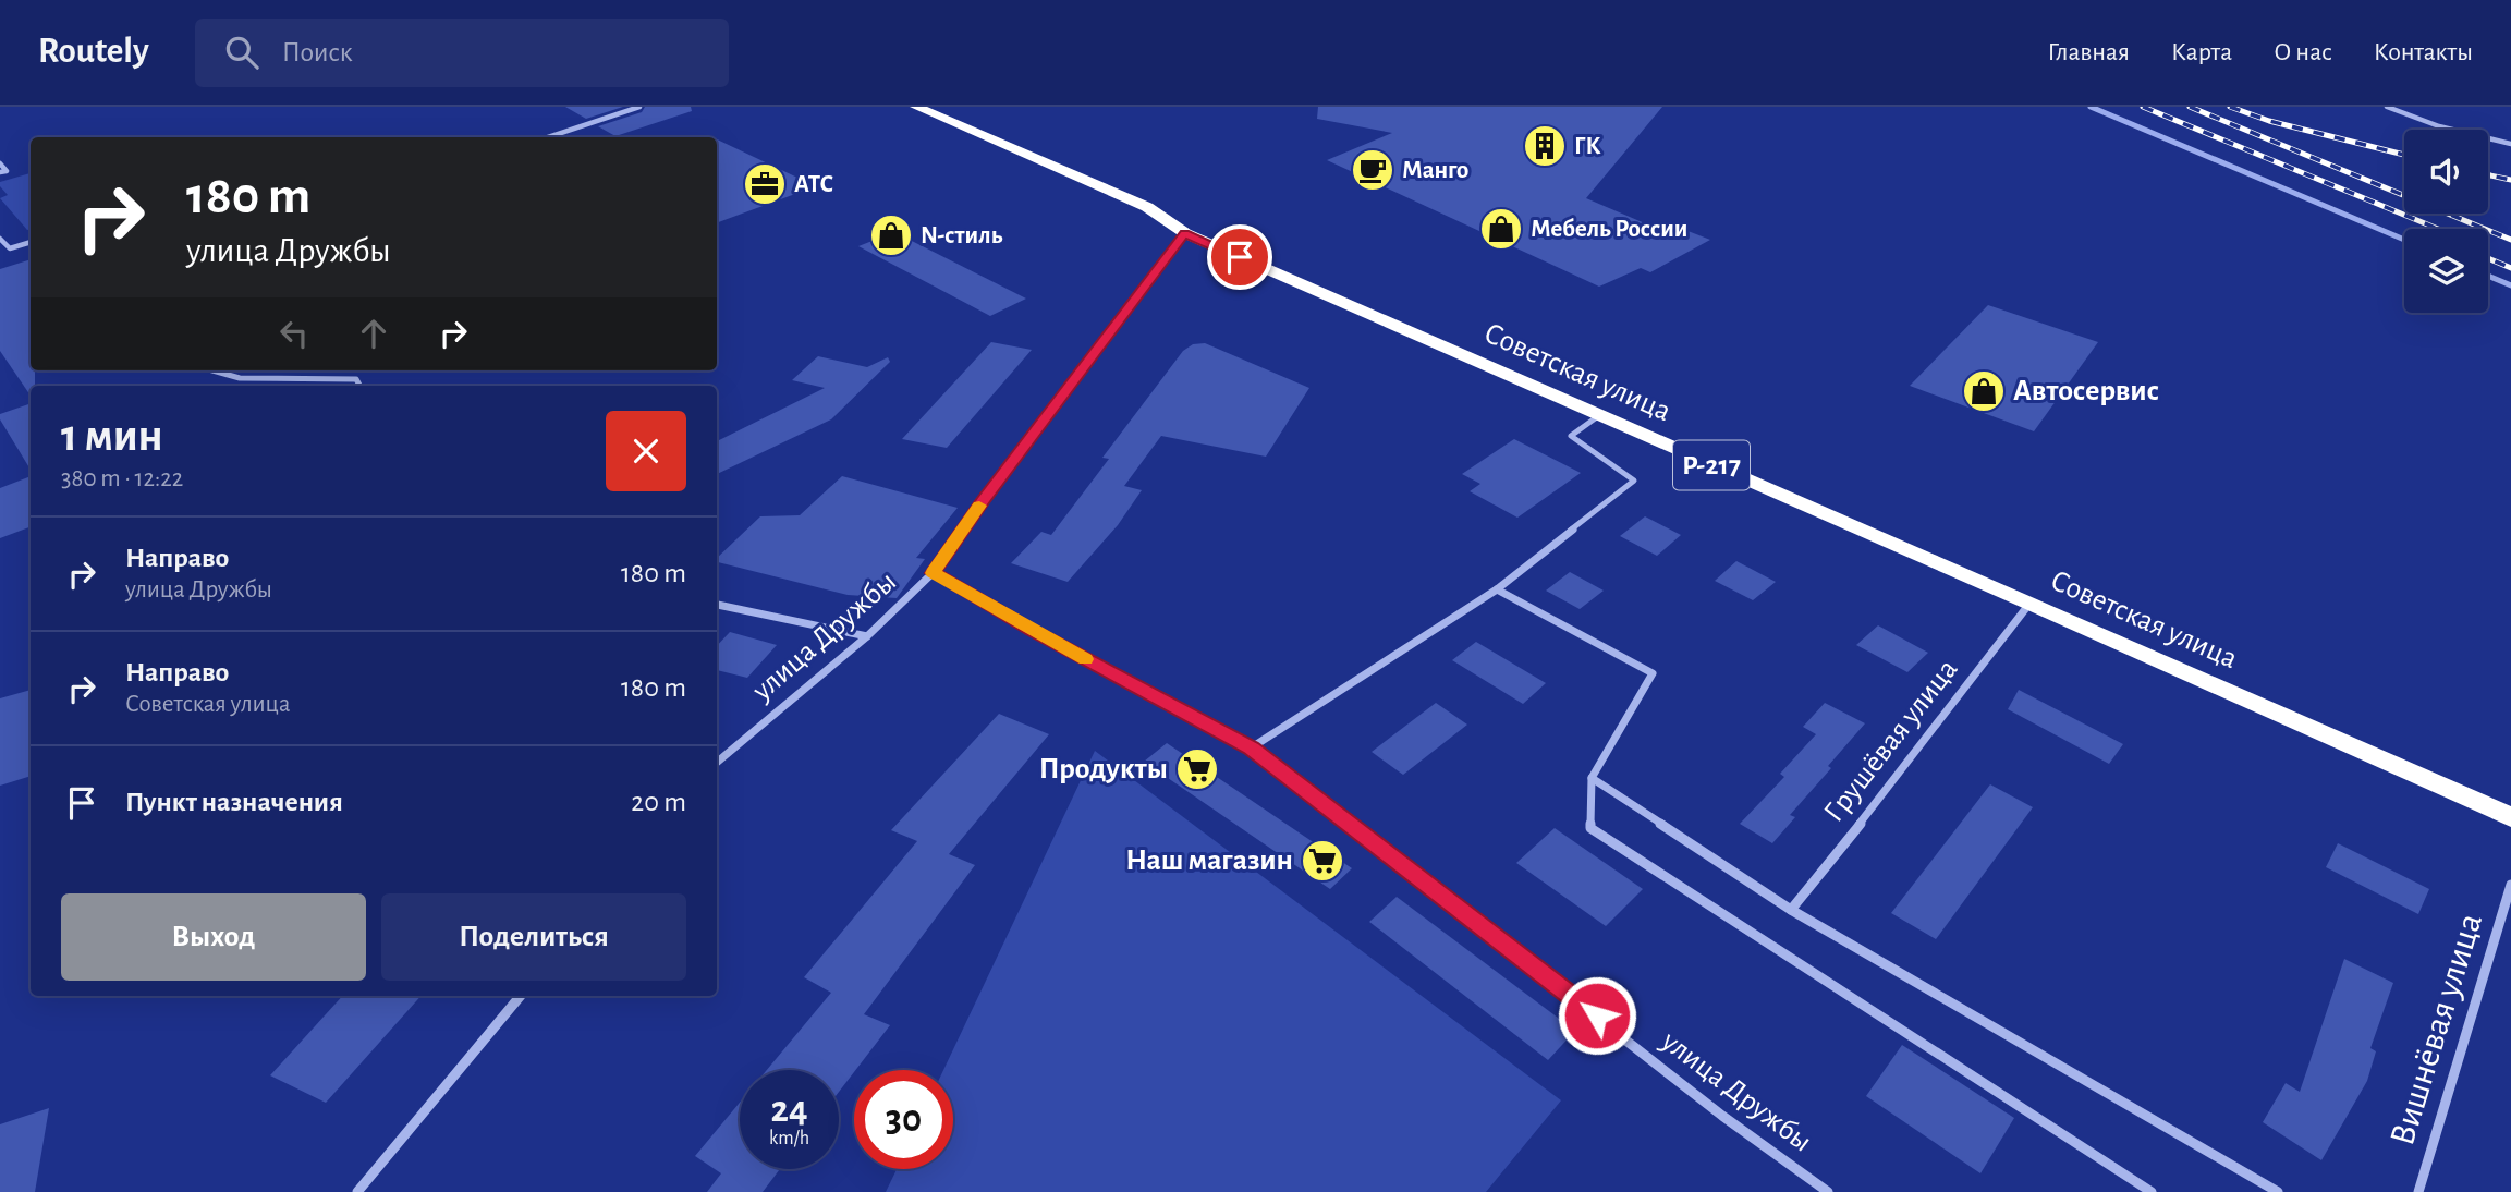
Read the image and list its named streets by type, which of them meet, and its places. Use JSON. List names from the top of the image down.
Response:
{
  "streets": {
    "highway": ["Советская улица", "Р-217"],
    "street": ["улица Дружбы", "Грушёвая улица", "Вишнёвая улица"]
  },
  "crossings": [
    ["Советская улица", "улица Дружбы"],
    ["Советская улица", "Грушёвая улица"]
  ],
  "places": {
    "building": ["ГК"],
    "cafe": ["Манго"],
    "office": ["АТС"],
    "shop": ["Мебель России", "N-стиль", "Автосервис"],
    "supermarket": ["Продукты", "Наш магазин"]
  },
  "page": {
    "header": "Routely",
    "search": "Поиск",
    "nav": [
      "Главная",
      "Карта",
      "О нас",
      "Контакты"
    ],
    "turn": ["180 m", "улица Дружбы"],
    "heading": ["1 мин", "380 m · 12:22"],
    "list": [
      {
        "name": "Направо",
        "note": "улица Дружбы",
        "value": "180 m"
      },
      {
        "name": "Направо",
        "note": "Советская улица",
        "value": "180 m"
      },
      {
        "name": "Пункт назначения",
        "value": "20 m"
      }
    ],
    "buttons": ["Выход", "Поделиться"],
    "speed": "24 km/h",
    "limit": "30"
  }
}
